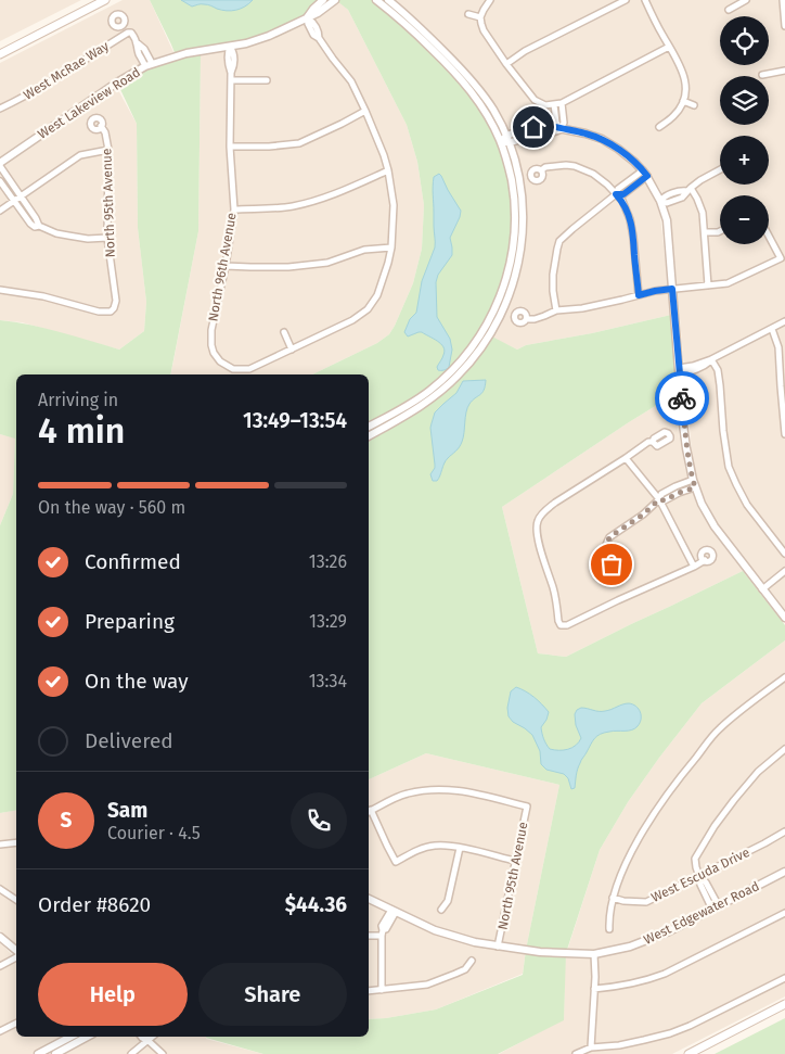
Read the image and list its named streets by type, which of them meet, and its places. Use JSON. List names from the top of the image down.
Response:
{
  "streets": {
    "street": [
      "West McRae Way",
      "West Lakeview Road",
      "North 95th Avenue",
      "North 96th Avenue",
      "West Escuda Drive",
      "West Edgewater Road"
    ]
  },
  "crossings": [
    ["West Lakeview Road", "North 96th Avenue"],
    ["North 95th Avenue", "West Edgewater Road"]
  ],
  "page": {
    "map_buttons": ["+", "−"],
    "heading": ["4 min", "Arriving in", "13:49–13:54"],
    "panel": [
      "Sam",
      "Courier · 4.5",
      "Order #8620",
      "$44.36"
    ],
    "bar": "On the way · 560 m",
    "list": [
      ["Confirmed", "13:26"],
      ["Preparing", "13:29"],
      ["On the way", "13:34"],
      "Delivered"
    ],
    "round": "S",
    "buttons": ["Help", "Share"]
  }
}
